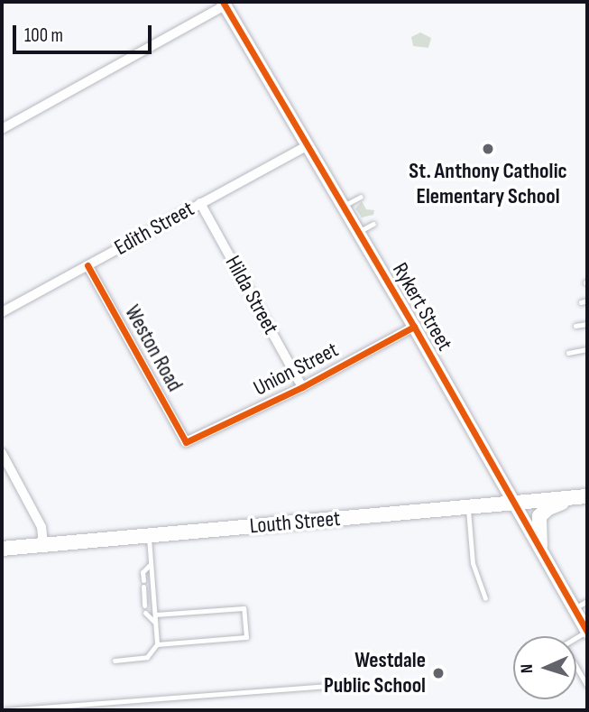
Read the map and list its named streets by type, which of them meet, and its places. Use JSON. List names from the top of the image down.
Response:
{
  "streets": {
    "main road": ["Louth Street"],
    "street": [
      "Edith Street",
      "Hilda Street",
      "Rykert Street",
      "Weston Road",
      "Union Street"
    ]
  },
  "crossings": [
    ["Edith Street", "Hilda Street"],
    ["Edith Street", "Rykert Street"],
    ["Edith Street", "Weston Road"],
    ["Hilda Street", "Union Street"],
    ["Rykert Street", "Union Street"],
    ["Rykert Street", "Louth Street"],
    ["Weston Road", "Union Street"]
  ],
  "places": ["St. Anthony Catholic Elementary School", "Westdale Public School"],
  "scale_bar": "100 m",
  "north": "left"
}
